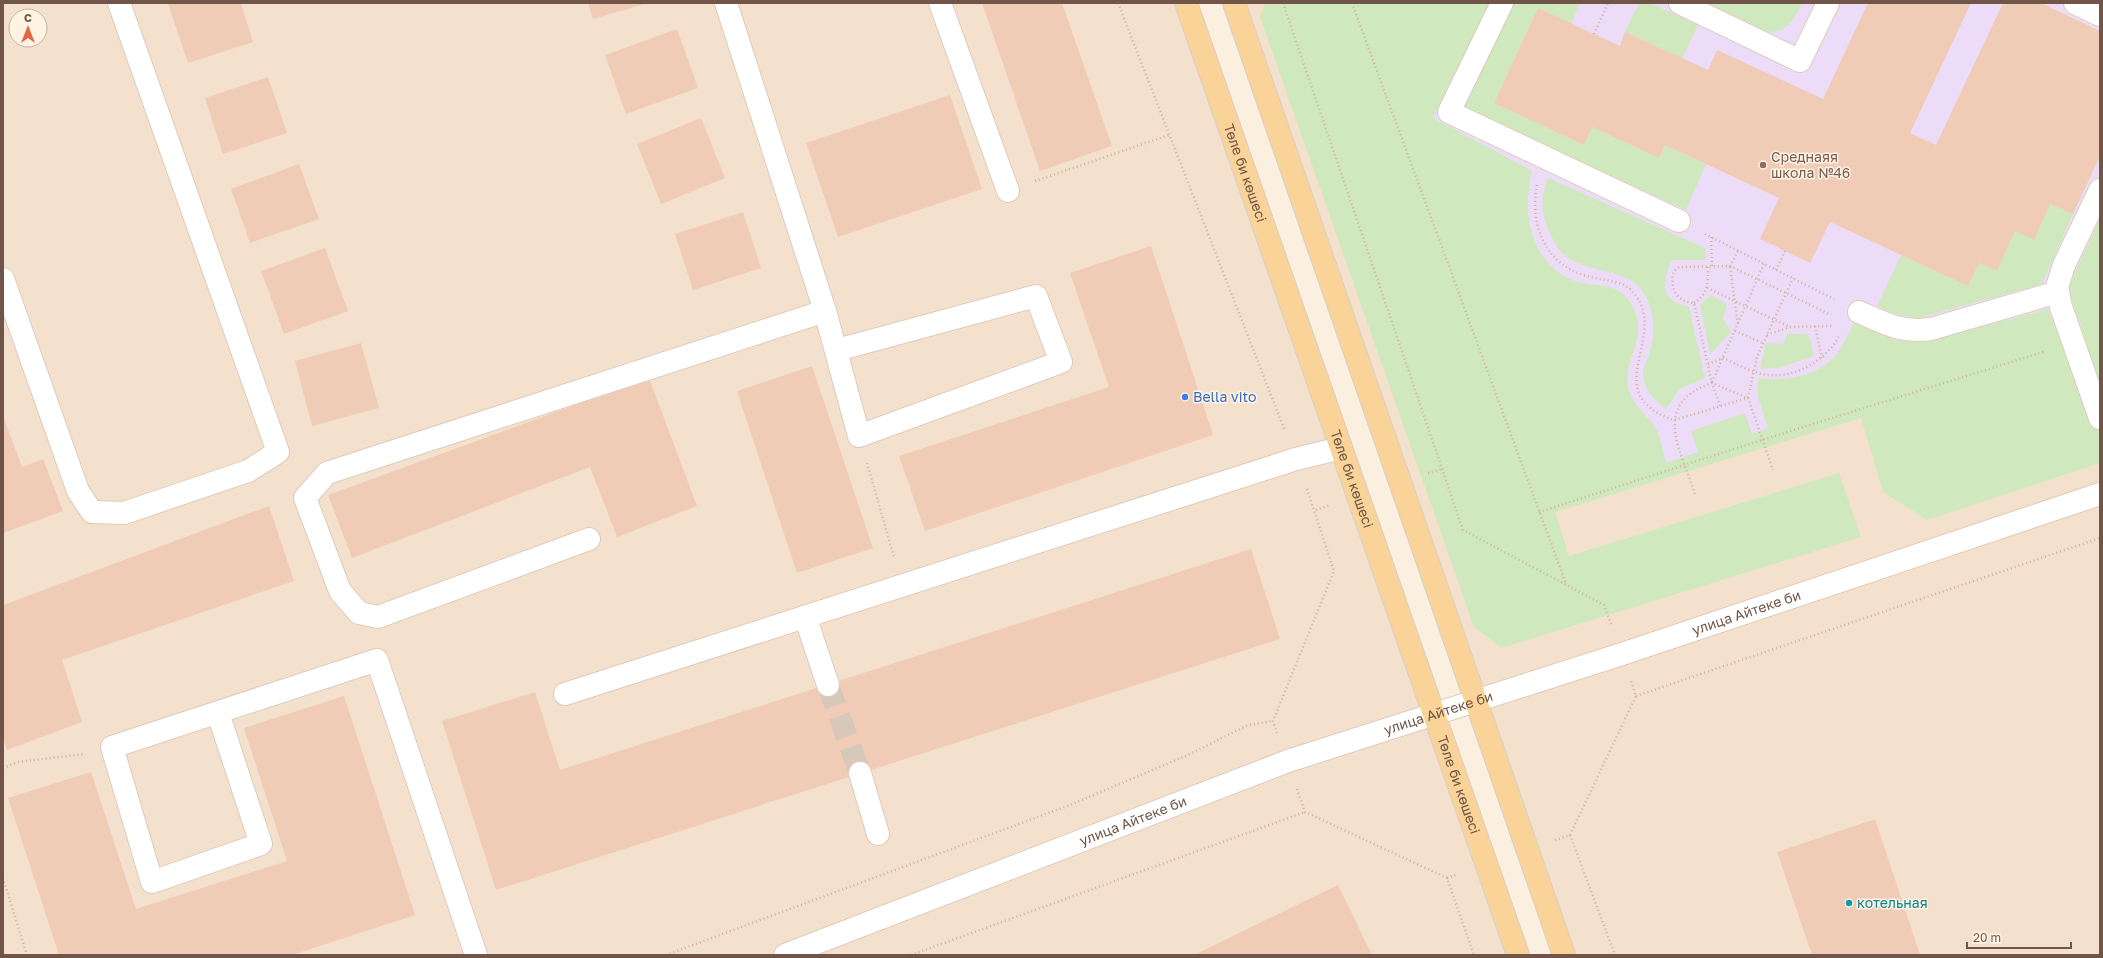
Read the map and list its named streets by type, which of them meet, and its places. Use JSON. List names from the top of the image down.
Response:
{
  "streets": {
    "main road": ["Төле би көшесі"],
    "street": ["улица Айтеке би"]
  },
  "crossings": [
    ["Төле би көшесі", "улица Айтеке би"]
  ],
  "places": ["Среднаяя школа №46", "Bella vito", "котельная"],
  "scale_bar": "20 m",
  "north": "top"
}
